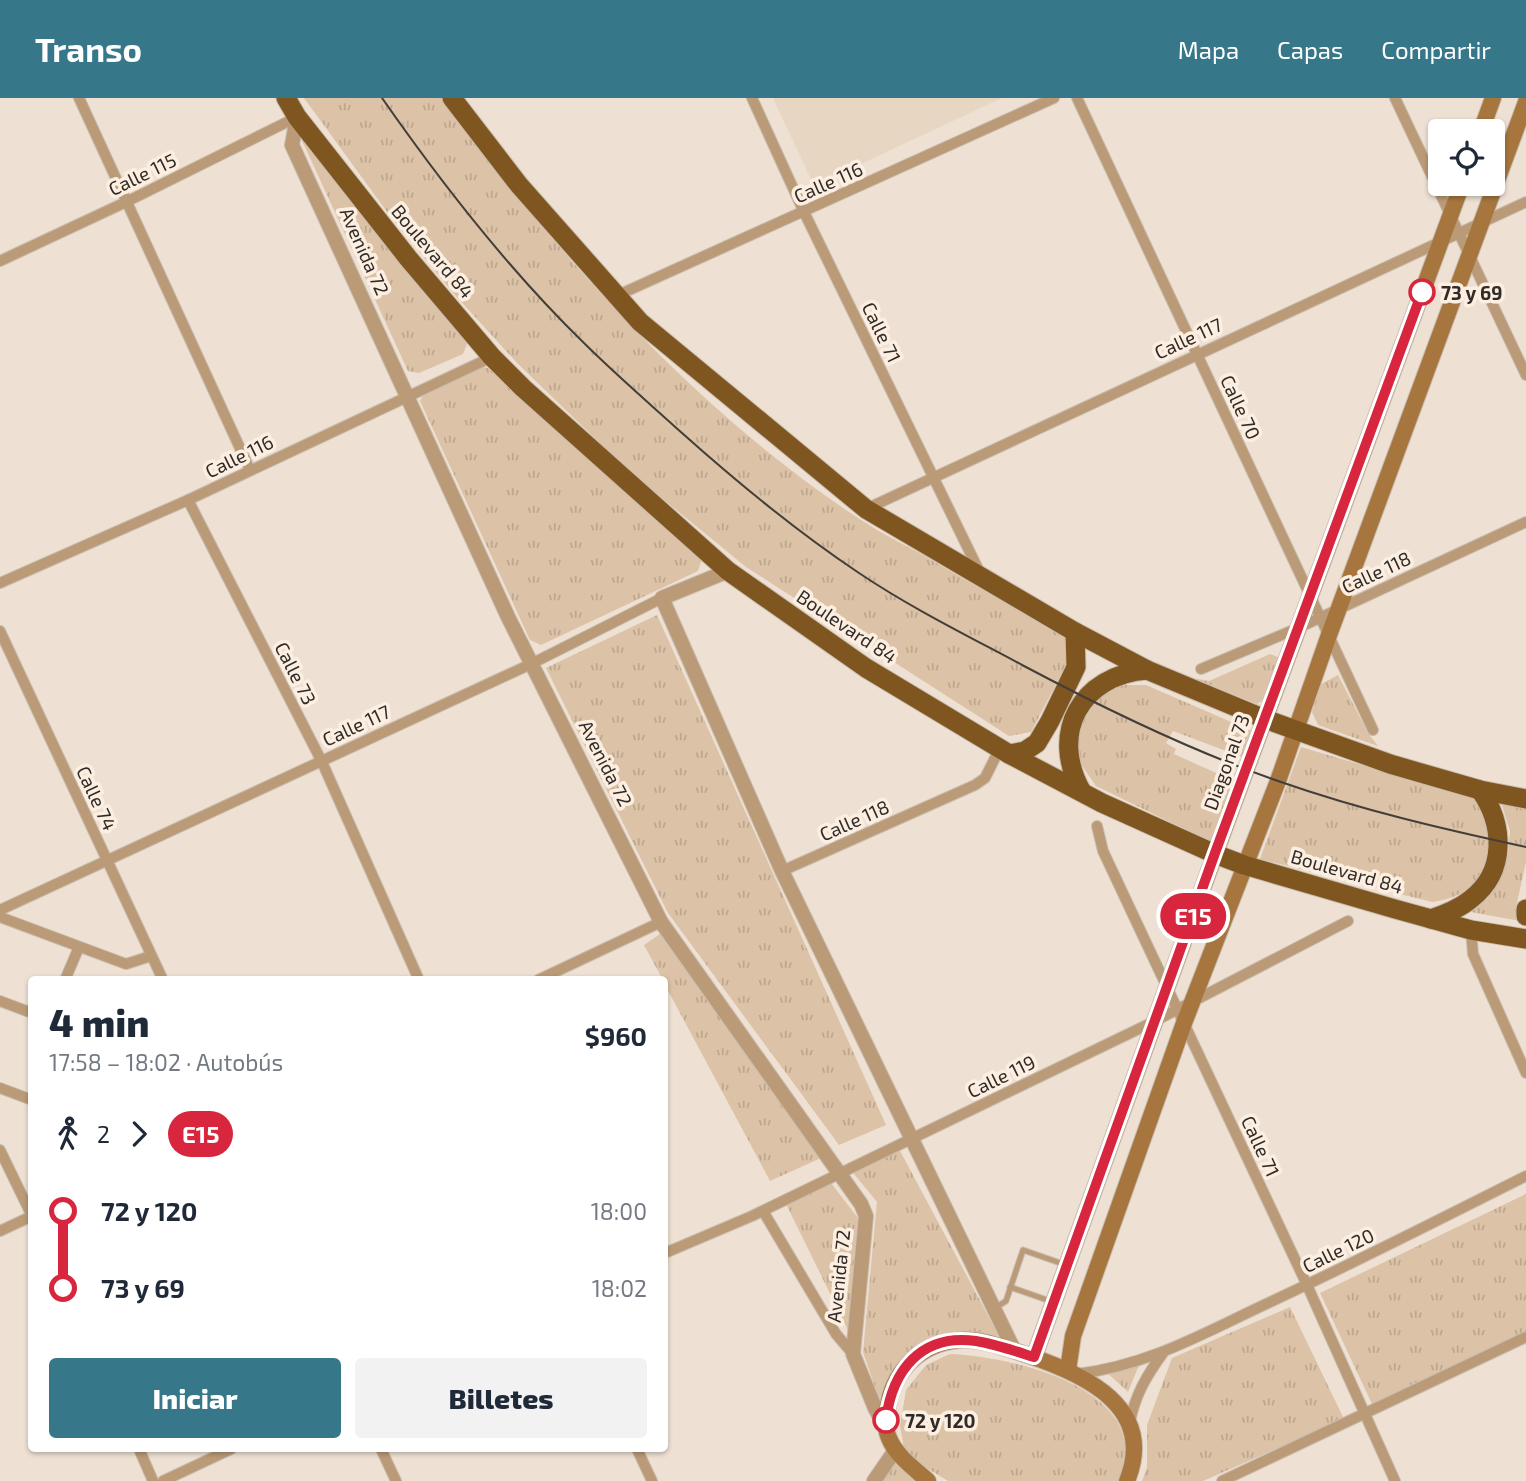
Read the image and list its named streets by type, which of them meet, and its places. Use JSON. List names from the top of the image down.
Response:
{
  "streets": {
    "highway": ["Boulevard 84"],
    "main road": ["Diagonal 73"],
    "street": [
      "Calle 115",
      "Calle 116",
      "Avenida 72",
      "Calle 71",
      "Calle 117",
      "Calle 70",
      "Calle 118",
      "Calle 73",
      "Calle 74",
      "Calle 119",
      "Calle 120"
    ]
  },
  "crossings": [
    ["Calle 115", "Avenida 72"],
    ["Calle 115", "Boulevard 84"],
    ["Calle 116", "Avenida 72"],
    ["Calle 116", "Boulevard 84"],
    ["Calle 116", "Calle 71"],
    ["Calle 116", "Calle 73"],
    ["Avenida 72", "Boulevard 84"],
    ["Avenida 72", "Calle 117"],
    ["Avenida 72", "Calle 119"],
    ["Boulevard 84", "Calle 117"],
    ["Boulevard 84", "Calle 118"],
    ["Boulevard 84", "Diagonal 73"],
    ["Calle 71", "Calle 117"],
    ["Calle 71", "Diagonal 73"],
    ["Calle 71", "Calle 119"],
    ["Calle 71", "Calle 120"],
    ["Calle 117", "Calle 70"],
    ["Calle 117", "Calle 73"],
    ["Calle 117", "Diagonal 73"],
    ["Calle 117", "Calle 74"],
    ["Calle 70", "Calle 118"],
    ["Calle 70", "Diagonal 73"],
    ["Calle 118", "Diagonal 73"],
    ["Diagonal 73", "Calle 119"]
  ],
  "places": ["73 y 69", "72 y 120"],
  "lines": ["bus line E15"],
  "page": {
    "header": "Transo",
    "nav": ["Mapa", "Capas", "Compartir"],
    "on_map": "E15",
    "heading": ["4 min", "17:58 – 18:02 · Autobús", "$960"],
    "legs": ["2", "E15"],
    "list": [
      {
        "name": "72 y 120",
        "value": "18:00"
      },
      {
        "name": "73 y 69",
        "value": "18:02"
      }
    ],
    "buttons": ["Iniciar", "Billetes"]
  }
}
